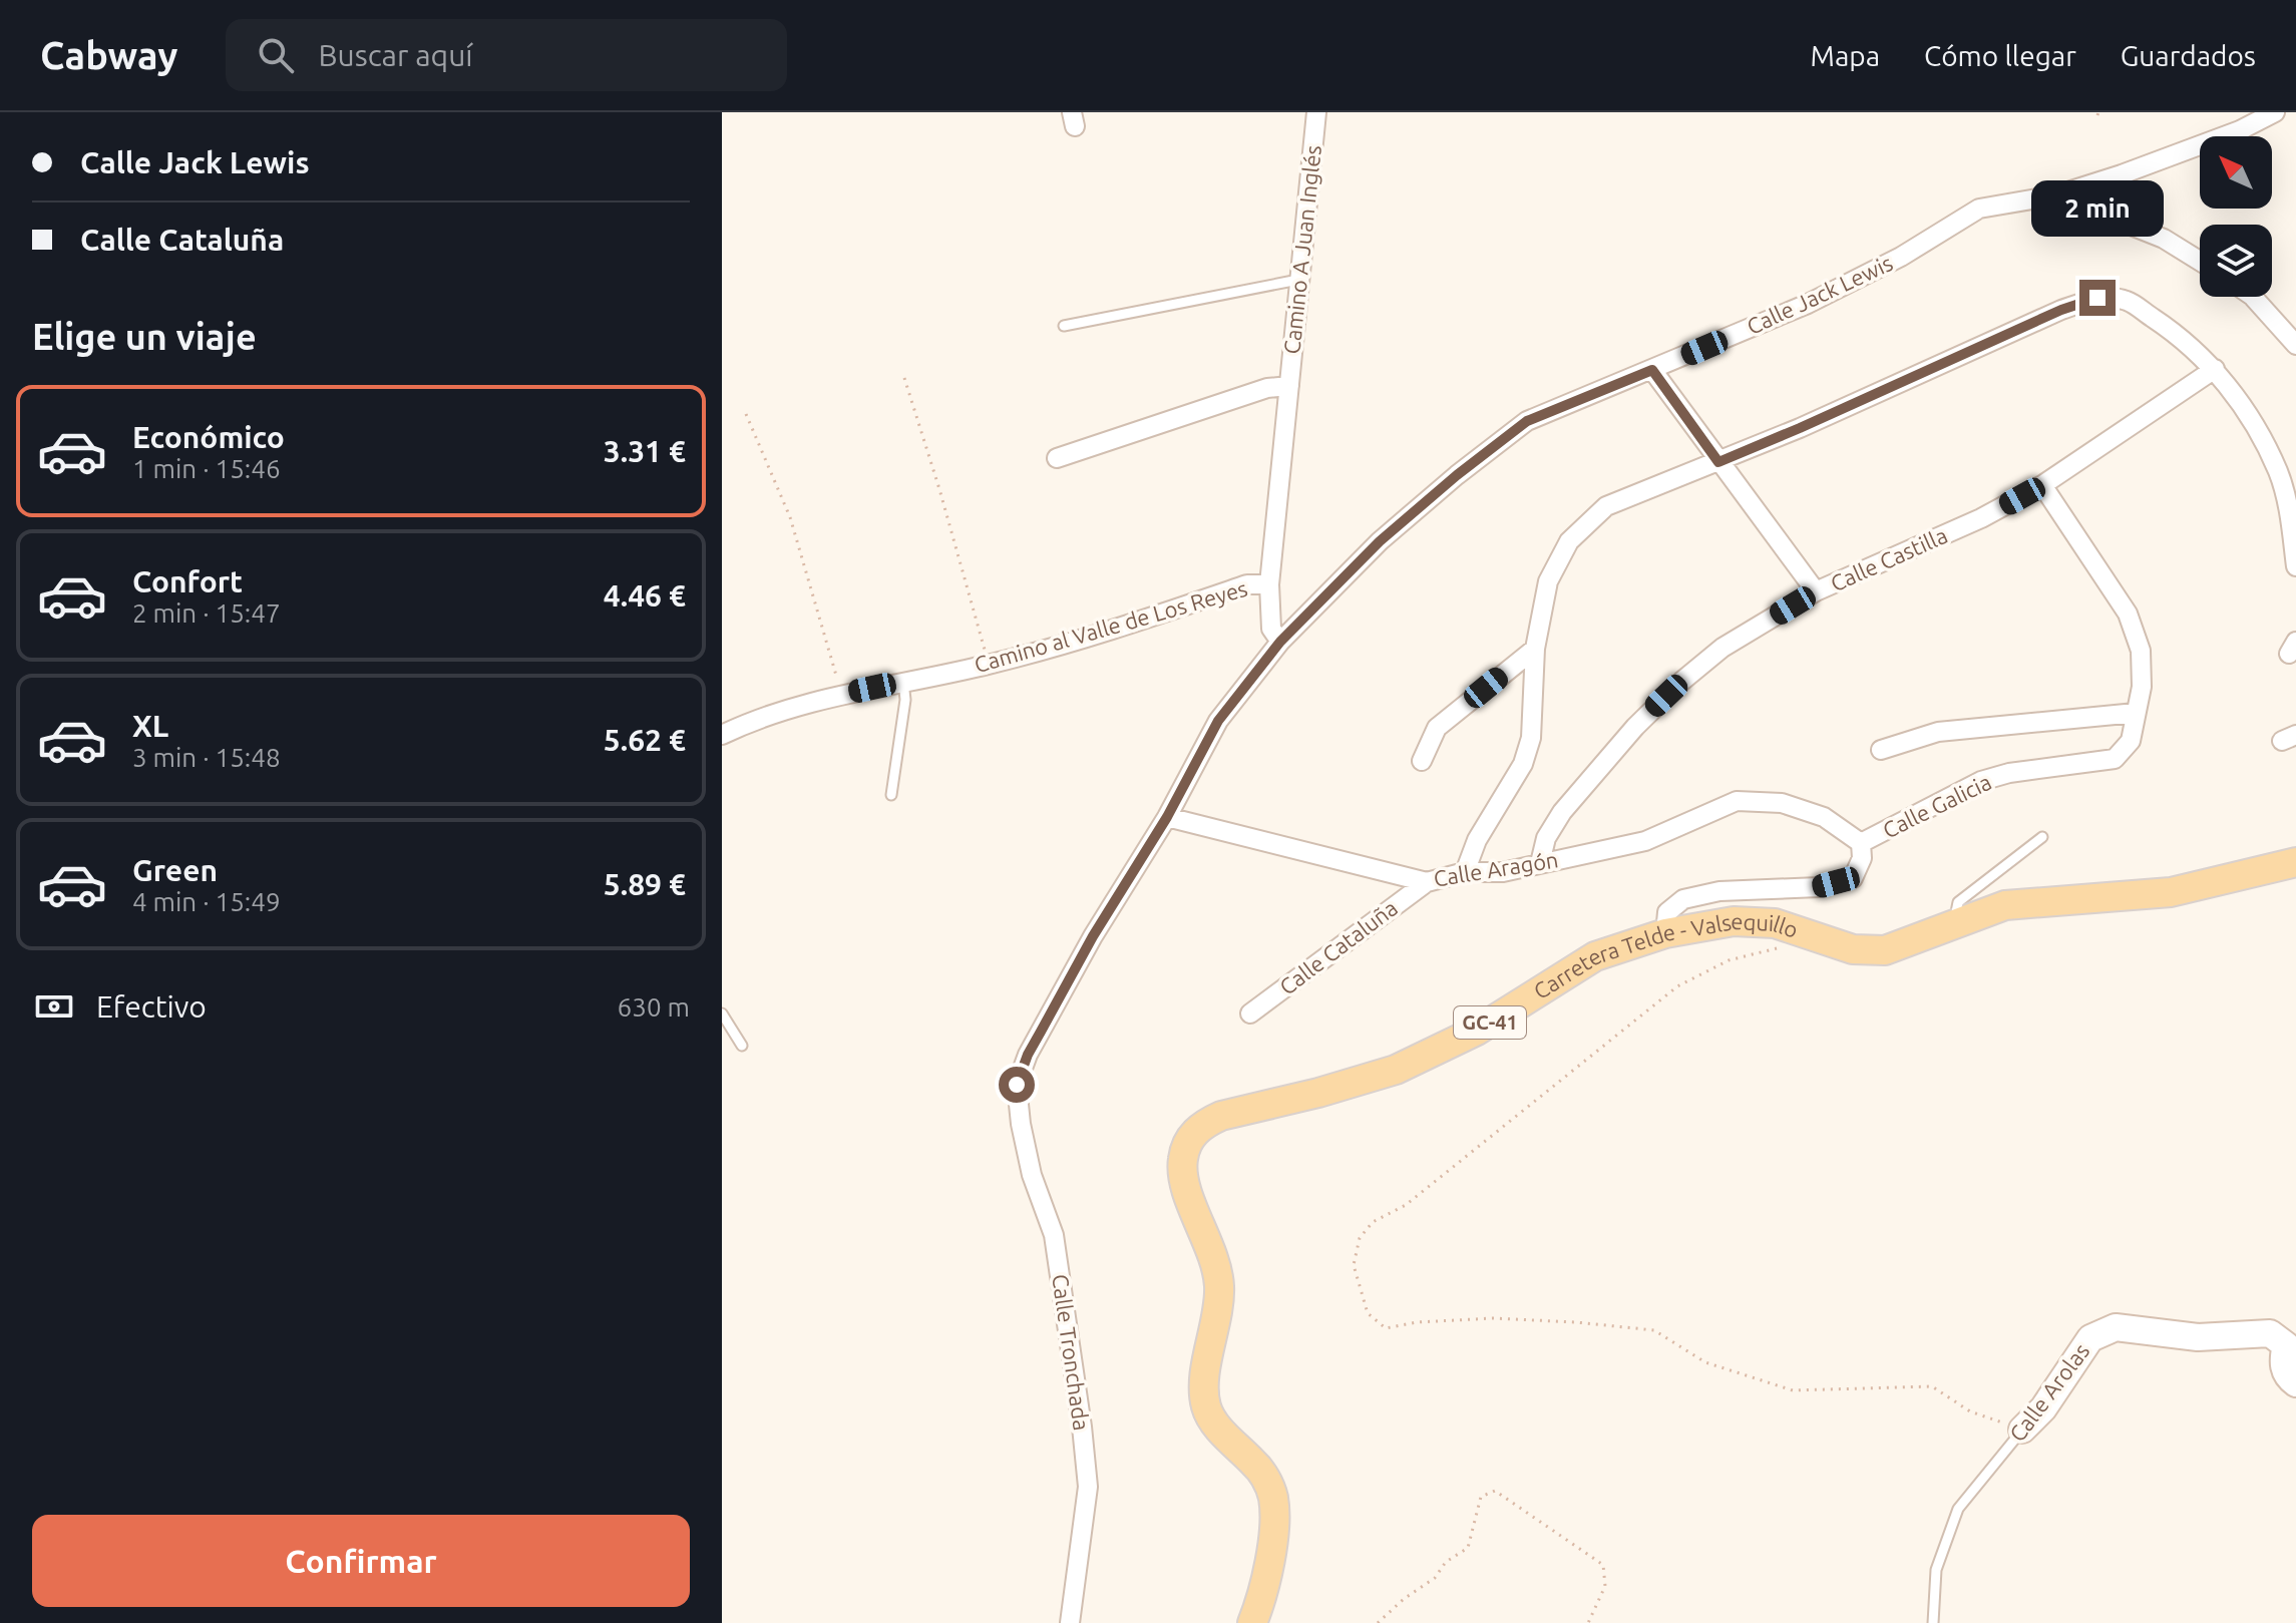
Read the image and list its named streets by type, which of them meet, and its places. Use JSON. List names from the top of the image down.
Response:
{
  "streets": {
    "main road": ["Carretera Telde - Valsequillo", "GC-41"],
    "street": [
      "Camino A Juan Inglés",
      "Calle Jack Lewis",
      "Calle Castilla",
      "Camino al Valle de Los Reyes",
      "Calle Galicia",
      "Calle Aragón",
      "Calle Cataluña",
      "Calle Tronchada",
      "Calle Arolas"
    ]
  },
  "crossings": [
    ["Camino A Juan Inglés", "Calle Jack Lewis"],
    ["Camino A Juan Inglés", "Camino al Valle de Los Reyes"],
    ["Calle Jack Lewis", "Calle Aragón"],
    ["Calle Jack Lewis", "Calle Tronchada"],
    ["Calle Castilla", "Calle Galicia"],
    ["Calle Castilla", "Calle Aragón"],
    ["Calle Galicia", "Calle Aragón"],
    ["Calle Galicia", "Carretera Telde - Valsequillo"],
    ["Calle Aragón", "Calle Cataluña"]
  ],
  "north": "top left",
  "page": {
    "header": "Cabway",
    "search": "Buscar aquí",
    "nav": ["Mapa", "Cómo llegar", "Guardados"],
    "banner": ["Calle Jack Lewis", "Calle Cataluña"],
    "bubble": "2 min",
    "heading": "Elige un viaje",
    "list": [
      {
        "name": "Económico",
        "note": "1 min · 15:46",
        "value": "3.31 €"
      },
      {
        "name": "Confort",
        "note": "2 min · 15:47",
        "value": "4.46 €"
      },
      {
        "name": "XL",
        "note": "3 min · 15:48",
        "value": "5.62 €"
      },
      {
        "name": "Green",
        "note": "4 min · 15:49",
        "value": "5.89 €"
      }
    ],
    "pay": ["Efectivo", "630 m"],
    "buttons": "Confirmar"
  }
}
